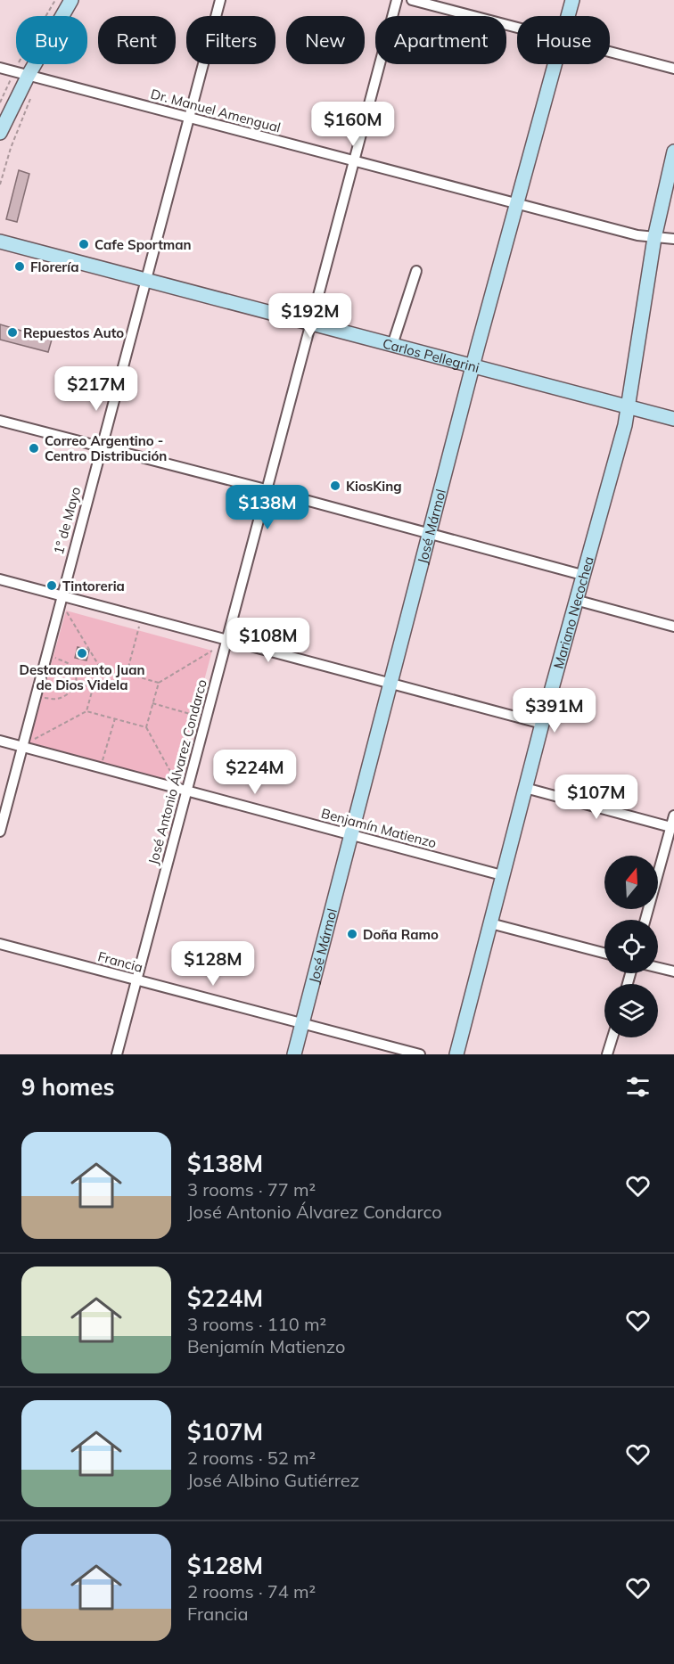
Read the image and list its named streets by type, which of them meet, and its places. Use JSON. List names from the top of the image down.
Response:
{
  "streets": {
    "street": [
      "Dr. Manuel Amengual",
      "Carlos Pellegrini",
      "1° de Mayo",
      "José Mármol",
      "Mariano Necochea",
      "José Antonio Álvarez Condarco",
      "Benjamín Matienzo",
      "Francia"
    ]
  },
  "crossings": [
    ["Dr. Manuel Amengual", "1° de Mayo"],
    ["Dr. Manuel Amengual", "José Mármol"],
    ["Dr. Manuel Amengual", "Mariano Necochea"],
    ["Dr. Manuel Amengual", "José Antonio Álvarez Condarco"],
    ["Carlos Pellegrini", "1° de Mayo"],
    ["Carlos Pellegrini", "José Mármol"],
    ["Carlos Pellegrini", "Mariano Necochea"],
    ["Carlos Pellegrini", "José Antonio Álvarez Condarco"],
    ["1° de Mayo", "Benjamín Matienzo"],
    ["José Mármol", "Benjamín Matienzo"],
    ["José Mármol", "Francia"],
    ["Mariano Necochea", "Benjamín Matienzo"],
    ["José Antonio Álvarez Condarco", "Benjamín Matienzo"],
    ["José Antonio Álvarez Condarco", "Francia"]
  ],
  "places": [
    "Cafe Sportman",
    "Florería",
    "Repuestos Auto",
    "Correo Argentino - Centro Distribución",
    "KiosKing",
    "Tintoreria",
    "Destacamento Juan de Dios Videla",
    "Doña Ramo"
  ],
  "north": "top",
  "page": {
    "chip": [
      "Buy",
      "Rent",
      "Filters",
      "New",
      "Apartment",
      "House"
    ],
    "price": [
      "$160M",
      "$192M",
      "$217M",
      "$138M",
      "$108M",
      "$391M",
      "$224M",
      "$107M",
      "$128M"
    ],
    "heading": "9 homes",
    "list": [
      {
        "name": "$138M",
        "note": "3 rooms · 77 m² · José Antonio Álvarez Condarco"
      },
      {
        "name": "$224M",
        "note": "3 rooms · 110 m² · Benjamín Matienzo"
      },
      {
        "name": "$107M",
        "note": "2 rooms · 52 m² · José Albino Gutiérrez"
      },
      {
        "name": "$128M",
        "note": "2 rooms · 74 m² · Francia"
      }
    ]
  }
}
